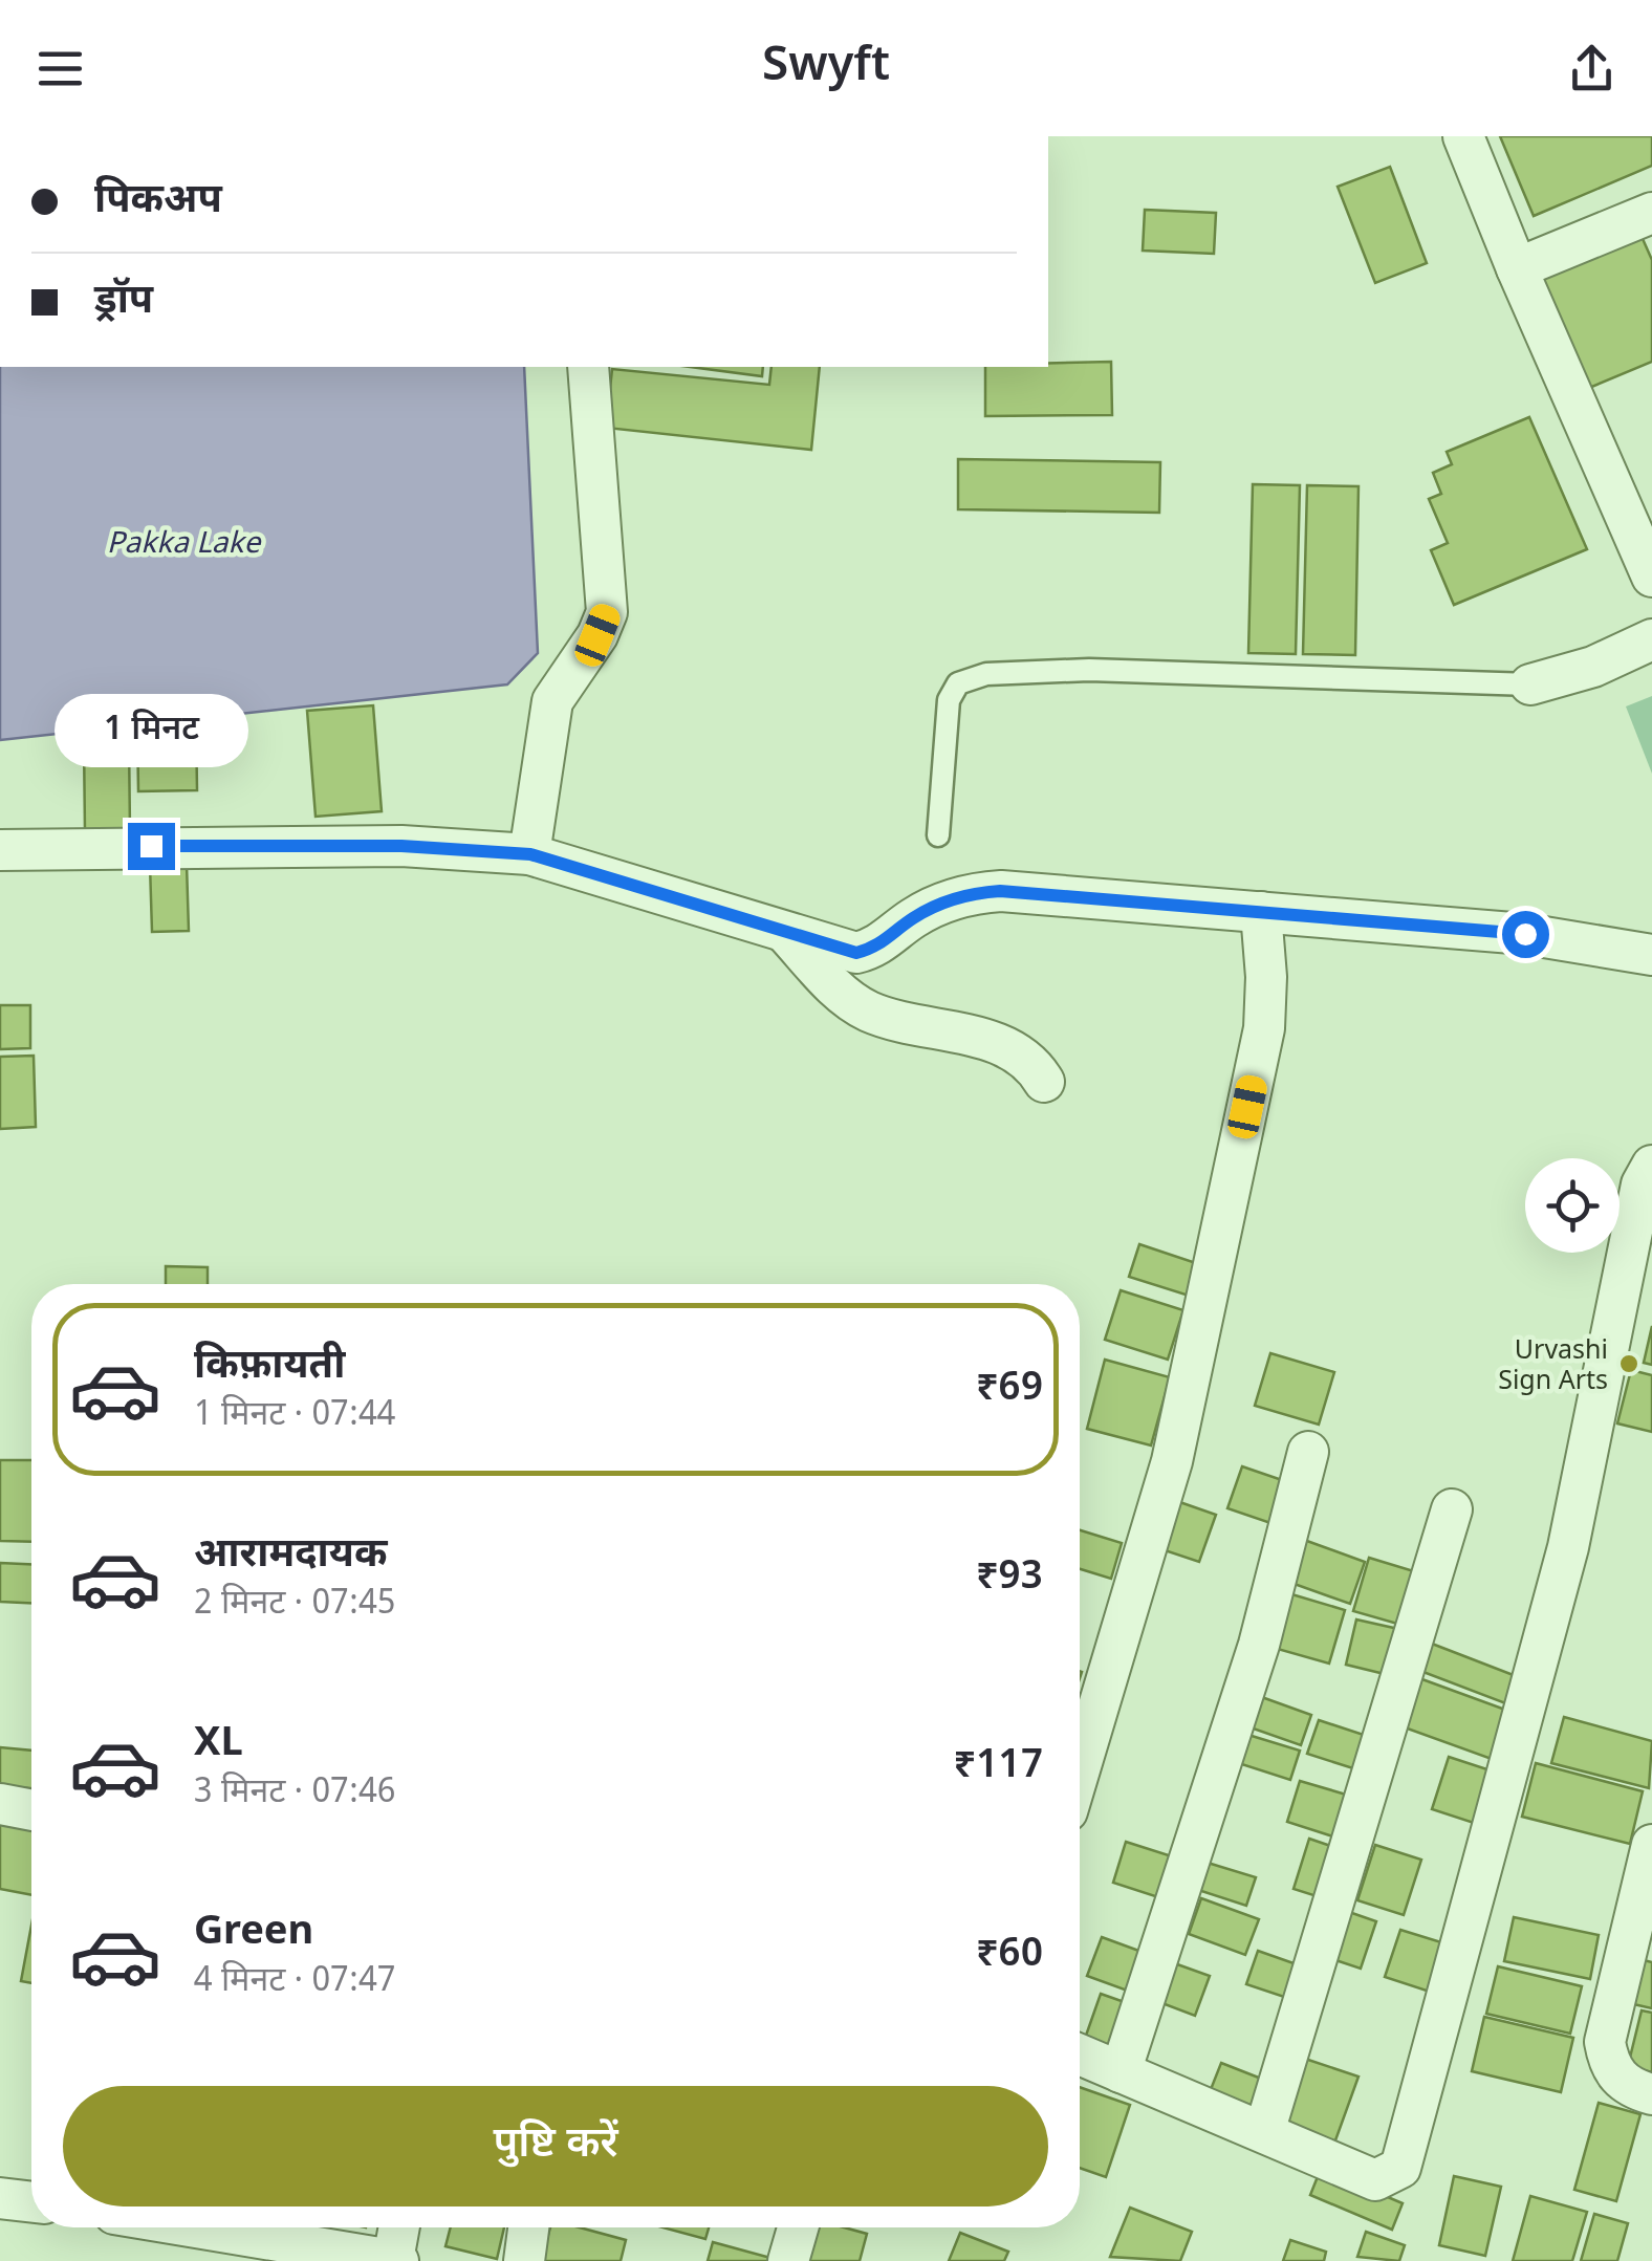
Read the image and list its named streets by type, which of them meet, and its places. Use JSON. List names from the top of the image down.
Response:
{
  "water": ["Pakka Lake"],
  "places": ["Urvashi Sign Arts"],
  "page": {
    "header": "Swyft",
    "banner": ["पिकअप", "ड्रॉप"],
    "bubble": "1 मिनट",
    "list": [
      {
        "name": "किफ़ायती",
        "note": "1 मिनट · 07:44",
        "value": "₹69"
      },
      {
        "name": "आरामदायक",
        "note": "2 मिनट · 07:45",
        "value": "₹93"
      },
      {
        "name": "XL",
        "note": "3 मिनट · 07:46",
        "value": "₹117"
      },
      {
        "name": "Green",
        "note": "4 मिनट · 07:47",
        "value": "₹60"
      }
    ],
    "buttons": "पुष्टि करें"
  }
}
